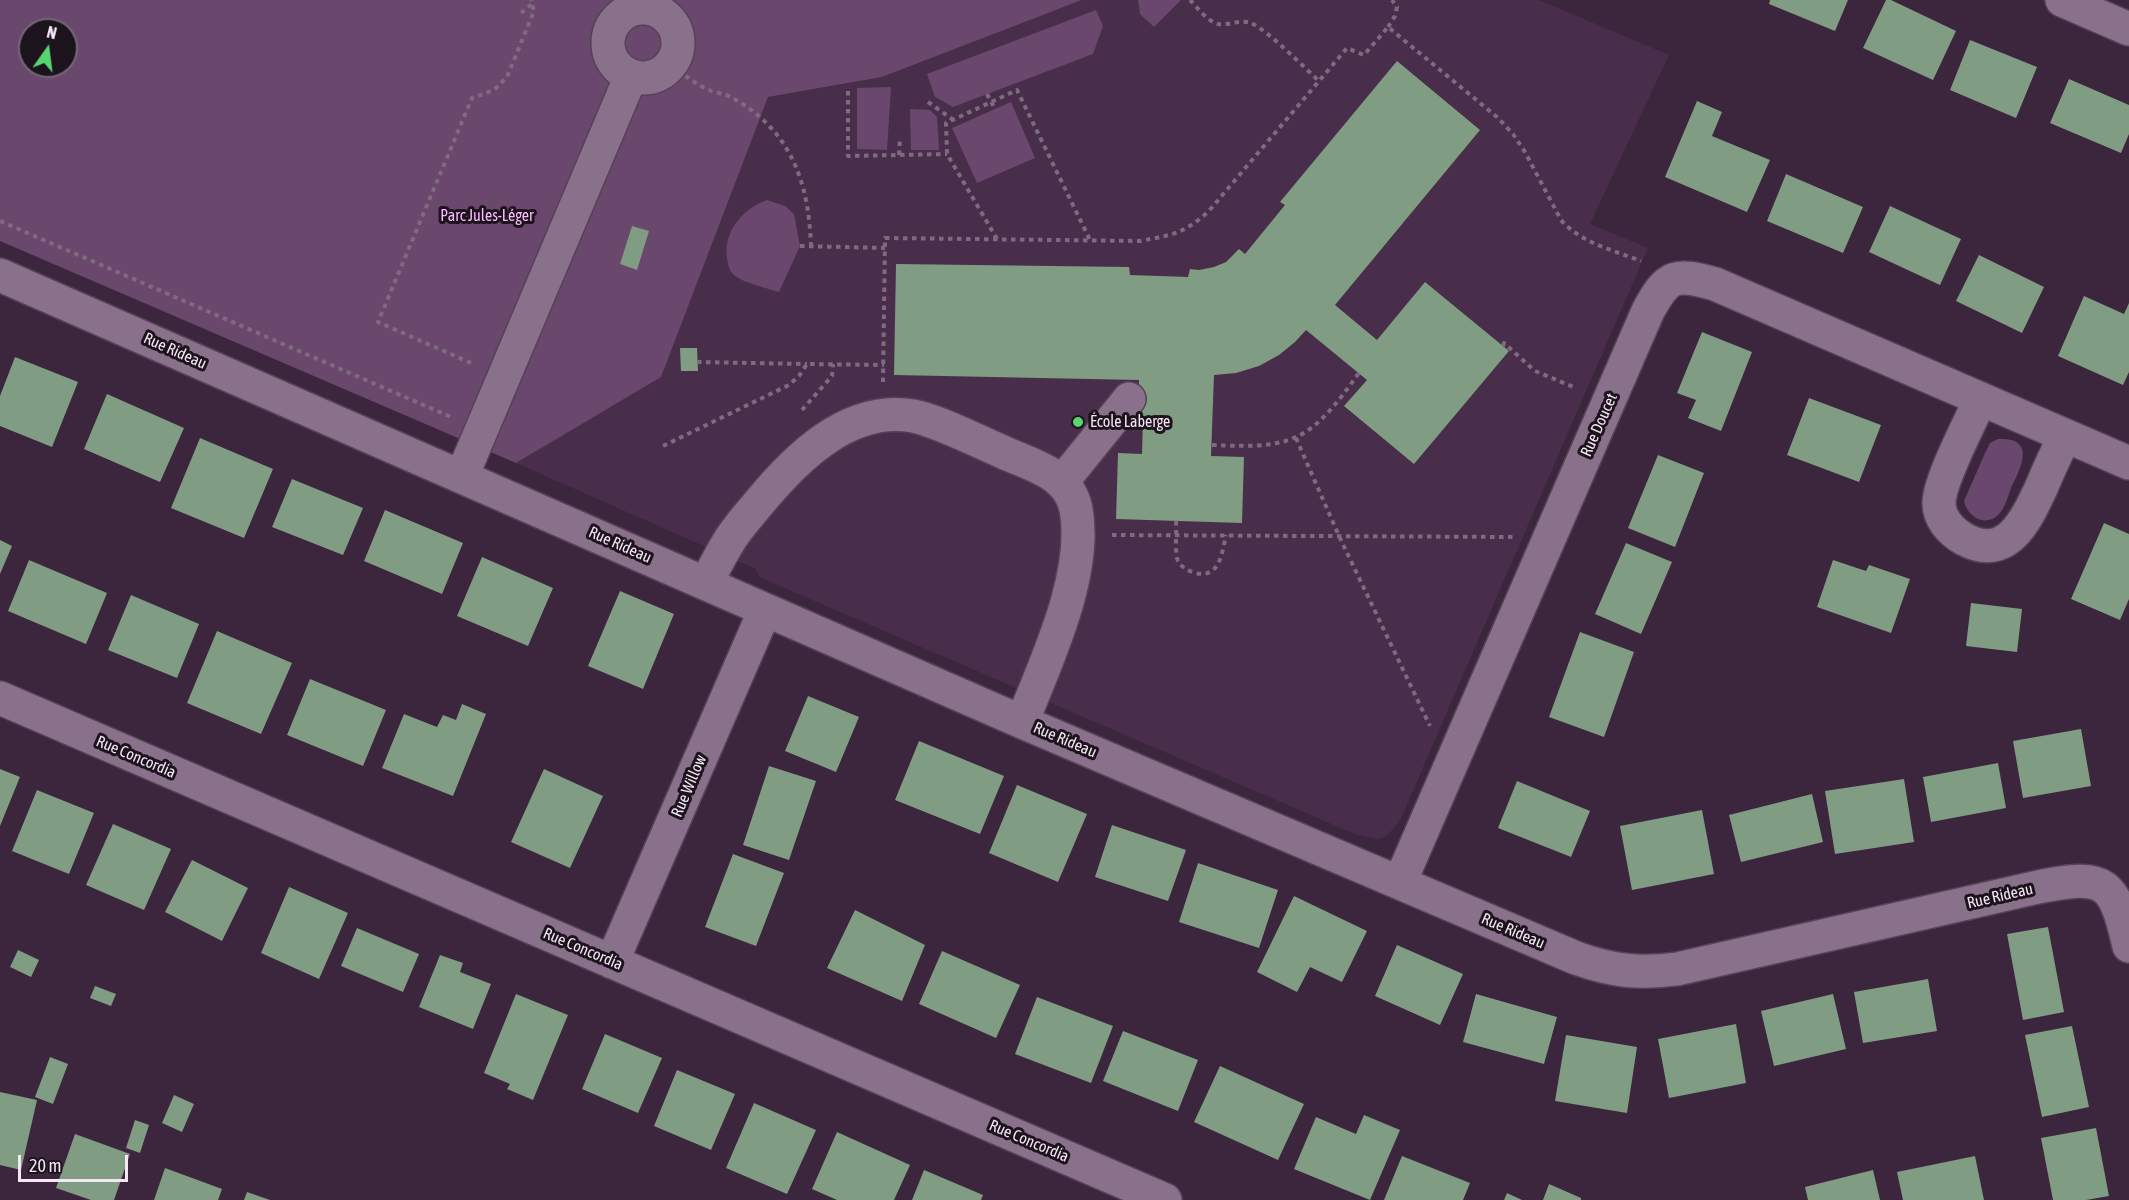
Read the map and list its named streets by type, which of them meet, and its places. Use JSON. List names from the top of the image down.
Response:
{
  "streets": {
    "street": [
      "Rue Rideau",
      "Rue Doucet",
      "Rue Concordia",
      "Rue Willow"
    ]
  },
  "crossings": [
    ["Rue Rideau", "Rue Doucet"],
    ["Rue Rideau", "Rue Willow"],
    ["Rue Concordia", "Rue Willow"]
  ],
  "parks": ["Parc Jules-Léger"],
  "places": ["École Laberge"],
  "scale_bar": "20 m",
  "north": "top"
}
